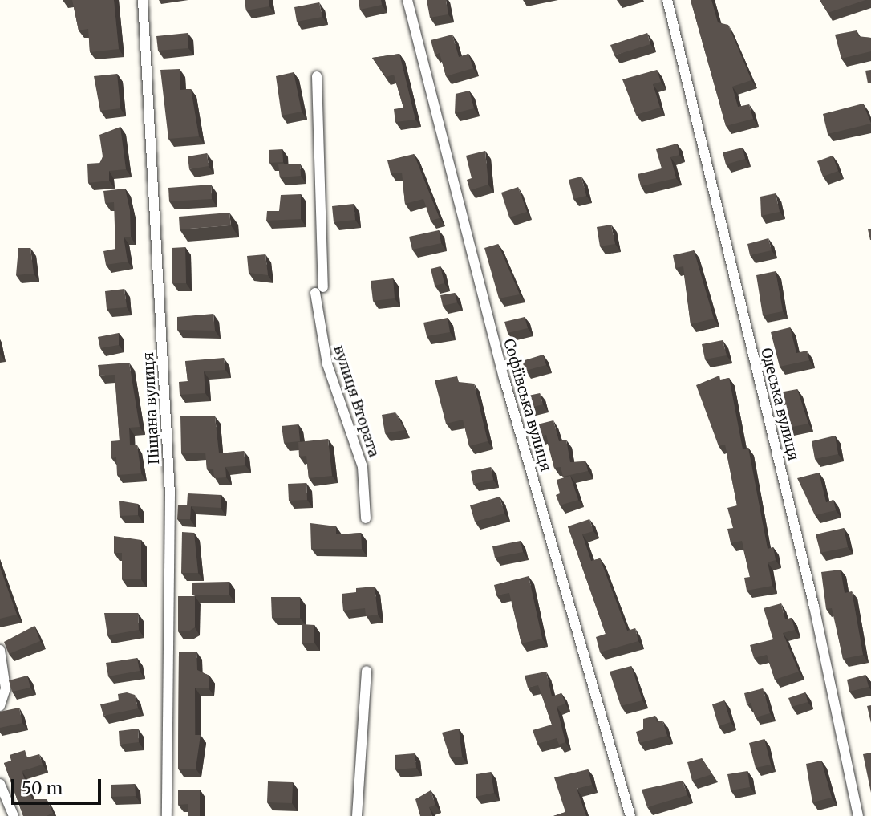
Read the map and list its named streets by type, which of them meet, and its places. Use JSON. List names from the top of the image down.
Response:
{
  "streets": {
    "street": [
      "вулиця Втората",
      "Одеська вулиця",
      "Софіївська вулиця",
      "Піщана вулиця"
    ]
  },
  "scale_bar": "50 m"
}
